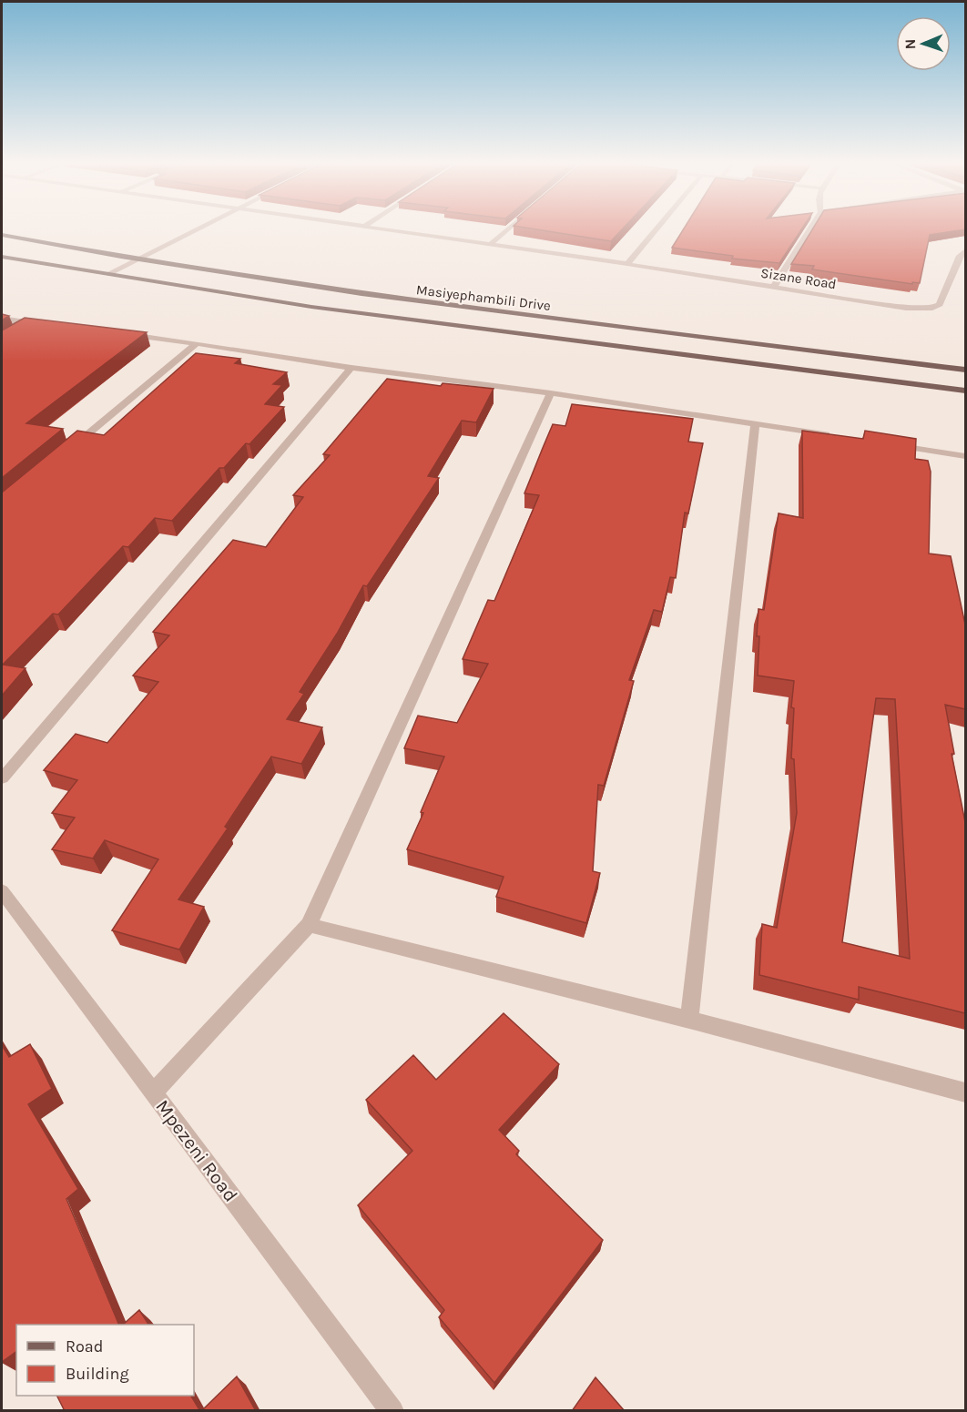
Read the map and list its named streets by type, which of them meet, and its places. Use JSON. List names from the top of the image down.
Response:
{
  "streets": {
    "main road": ["Masiyephambili Drive"],
    "street": ["Sizane Road", "Mpezeni Road"]
  },
  "legend": ["Road", "Building"],
  "north": "left"
}
